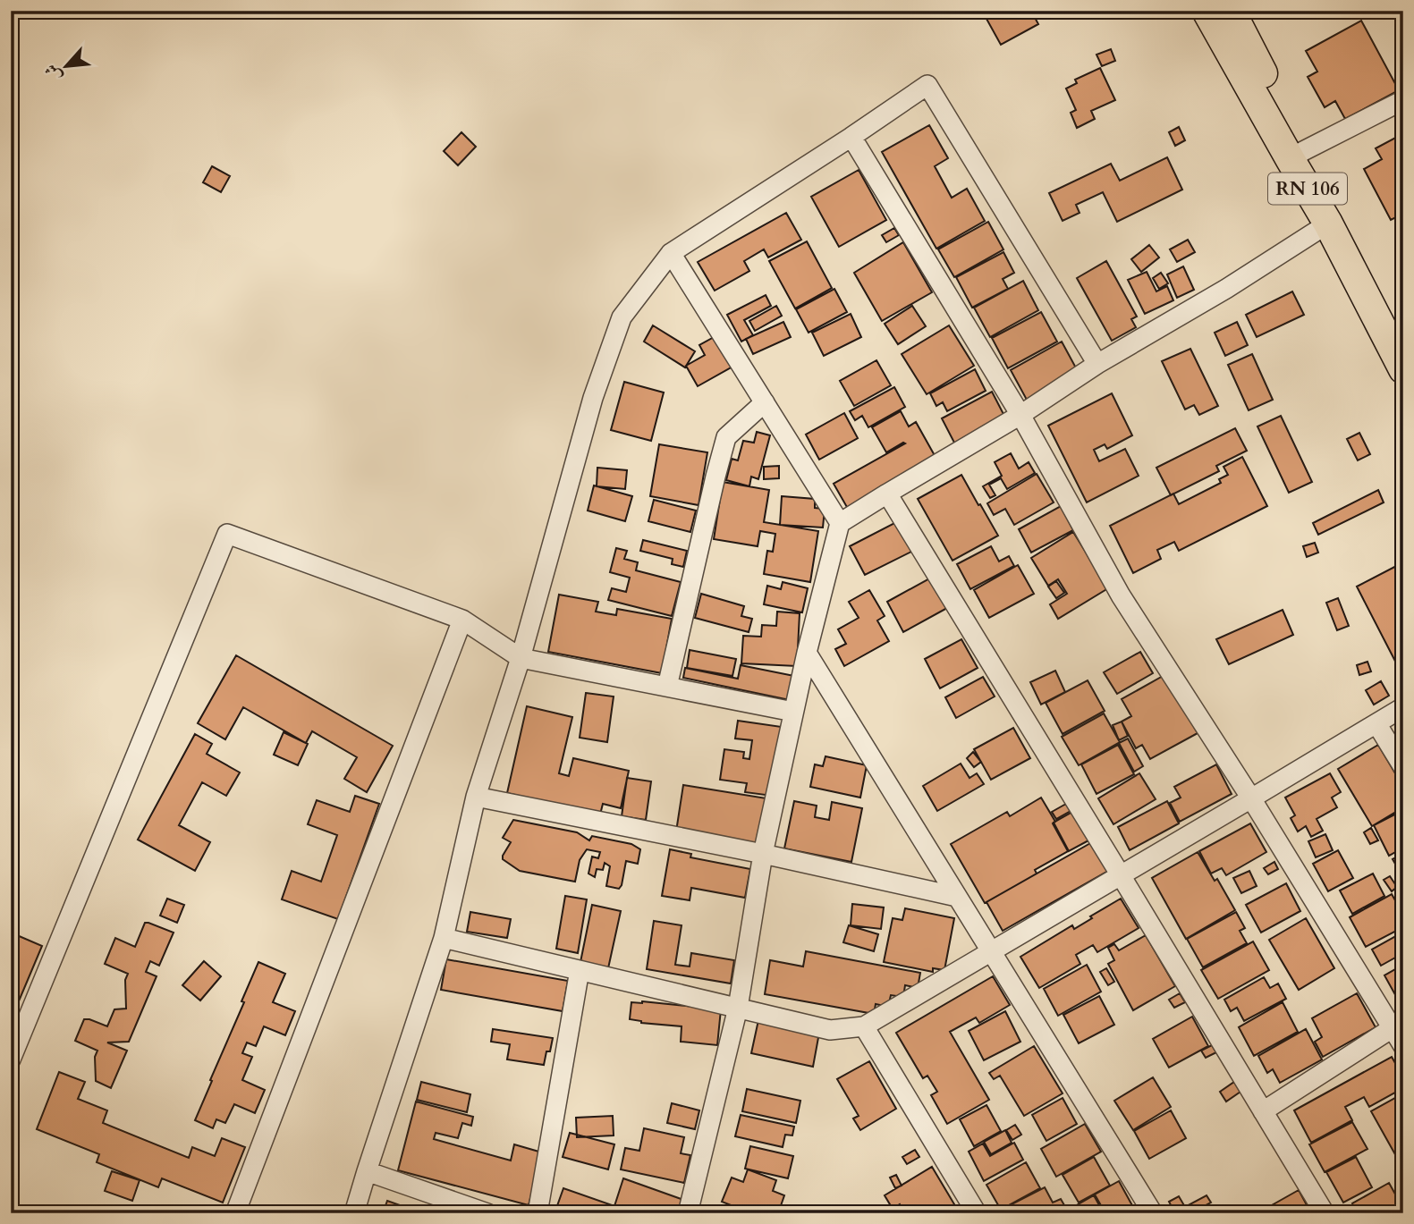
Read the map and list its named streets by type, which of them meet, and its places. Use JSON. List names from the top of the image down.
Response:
{
  "streets": {
    "main road": ["RN 106"]
  },
  "north": "bottom left"
}
